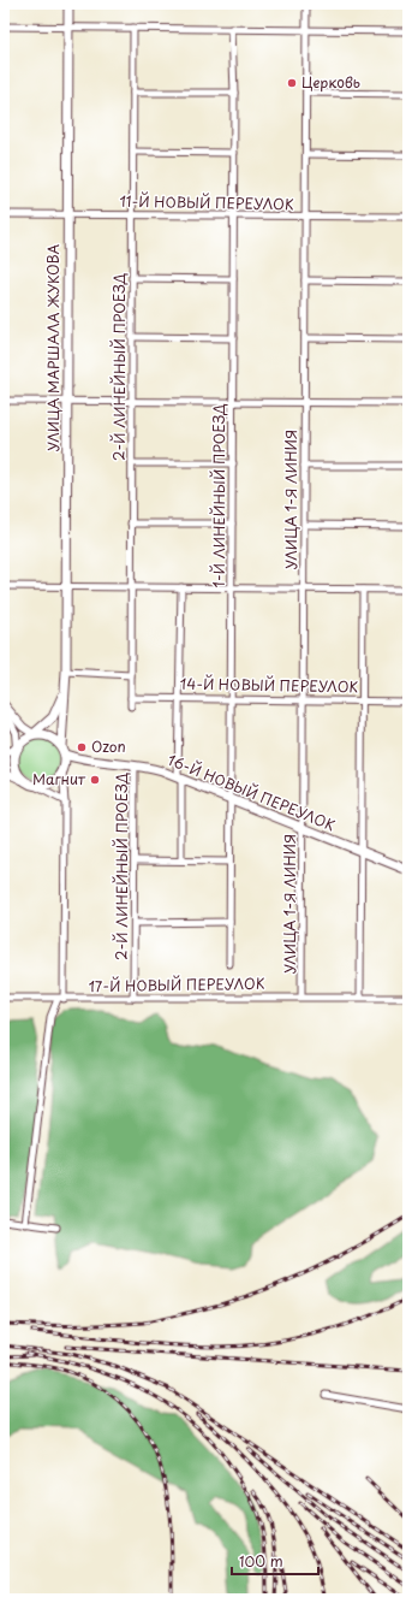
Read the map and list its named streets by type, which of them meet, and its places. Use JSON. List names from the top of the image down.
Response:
{
  "streets": {
    "main road": ["УЛИЦА МАРШАЛА ЖУКОВА", "16-Й НОВЫЙ ПЕРЕУЛОК"],
    "street": [
      "11-Й НОВЫЙ ПЕРЕУЛОК",
      "2-Й ЛИНЕЙНЫЙ ПРОЕЗД",
      "1-Й ЛИНЕЙНЫЙ ПРОЕЗД",
      "УЛИЦА 1-Я ЛИНИЯ",
      "14-Й НОВЫЙ ПЕРЕУЛОК",
      "17-Й НОВЫЙ ПЕРЕУЛОК"
    ]
  },
  "crossings": [
    ["11-Й НОВЫЙ ПЕРЕУЛОК", "УЛИЦА МАРШАЛА ЖУКОВА"],
    ["11-Й НОВЫЙ ПЕРЕУЛОК", "2-Й ЛИНЕЙНЫЙ ПРОЕЗД"],
    ["11-Й НОВЫЙ ПЕРЕУЛОК", "1-Й ЛИНЕЙНЫЙ ПРОЕЗД"],
    ["11-Й НОВЫЙ ПЕРЕУЛОК", "УЛИЦА 1-Я ЛИНИЯ"],
    ["УЛИЦА МАРШАЛА ЖУКОВА", "16-Й НОВЫЙ ПЕРЕУЛОК"],
    ["2-Й ЛИНЕЙНЫЙ ПРОЕЗД", "14-Й НОВЫЙ ПЕРЕУЛОК"],
    ["2-Й ЛИНЕЙНЫЙ ПРОЕЗД", "16-Й НОВЫЙ ПЕРЕУЛОК"],
    ["2-Й ЛИНЕЙНЫЙ ПРОЕЗД", "17-Й НОВЫЙ ПЕРЕУЛОК"],
    ["1-Й ЛИНЕЙНЫЙ ПРОЕЗД", "14-Й НОВЫЙ ПЕРЕУЛОК"],
    ["1-Й ЛИНЕЙНЫЙ ПРОЕЗД", "16-Й НОВЫЙ ПЕРЕУЛОК"],
    ["УЛИЦА 1-Я ЛИНИЯ", "14-Й НОВЫЙ ПЕРЕУЛОК"],
    ["УЛИЦА 1-Я ЛИНИЯ", "16-Й НОВЫЙ ПЕРЕУЛОК"],
    ["УЛИЦА 1-Я ЛИНИЯ", "17-Й НОВЫЙ ПЕРЕУЛОК"]
  ],
  "places": ["Церковь", "Ozon", "Магнит"],
  "scale_bar": "100 m"
}
